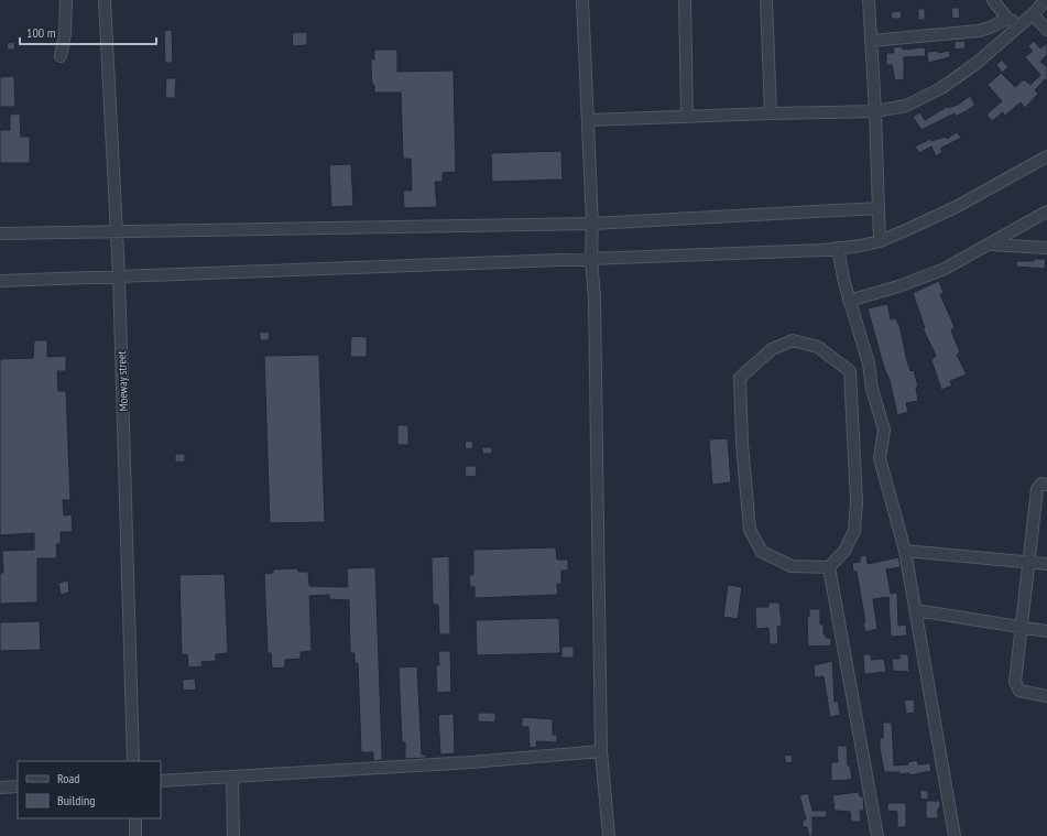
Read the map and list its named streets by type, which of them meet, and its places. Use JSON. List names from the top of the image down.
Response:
{
  "streets": {
    "street": ["Moeway street"]
  },
  "legend": ["Road", "Building"],
  "scale_bar": "100 m"
}
